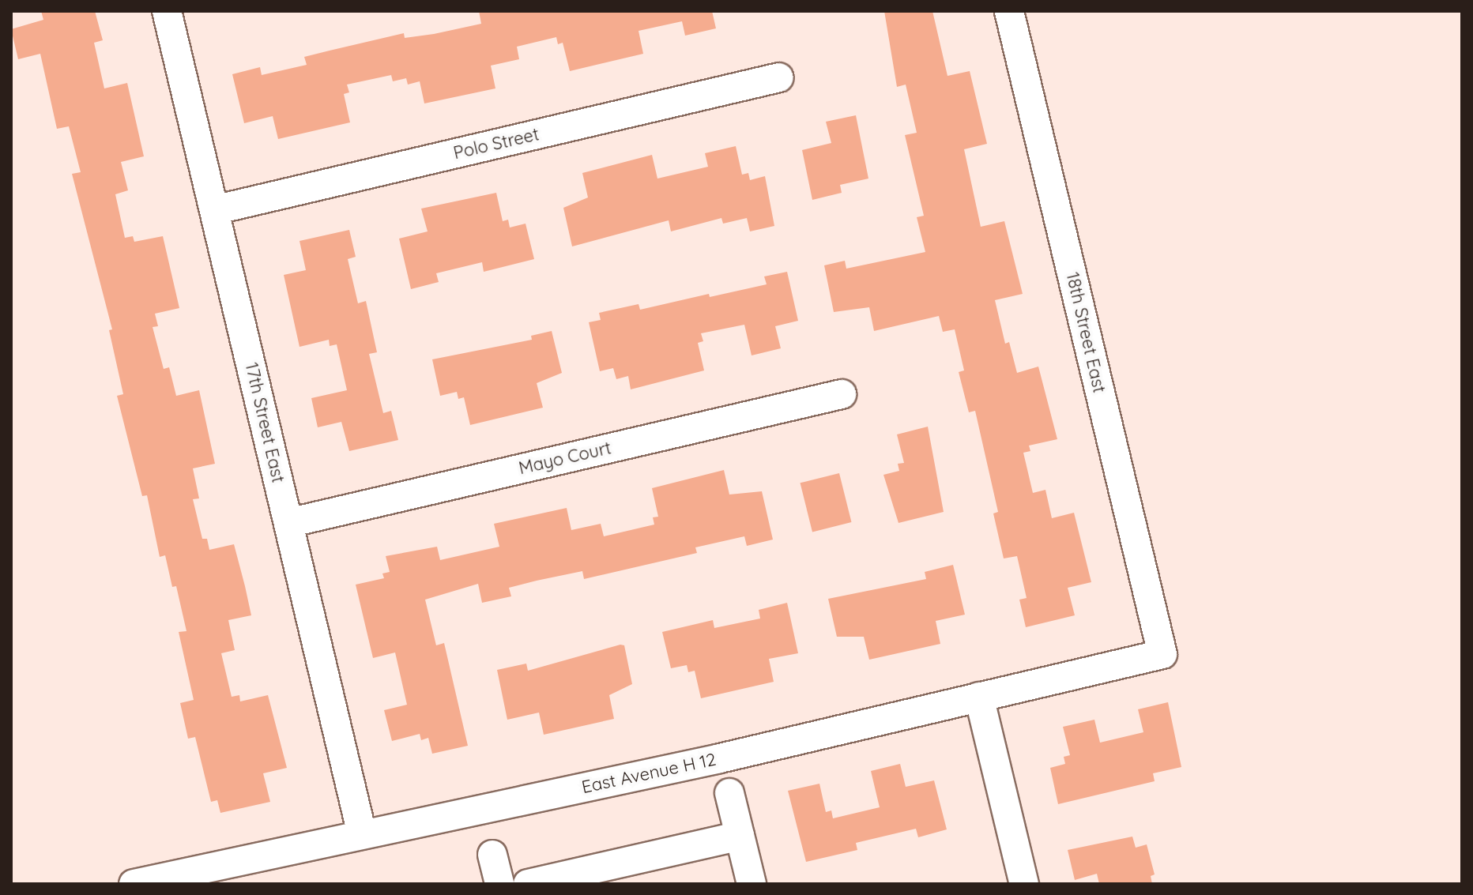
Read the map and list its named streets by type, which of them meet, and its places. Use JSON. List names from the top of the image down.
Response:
{
  "streets": {
    "street": [
      "Polo Street",
      "18th Street East",
      "17th Street East",
      "Mayo Court",
      "East Avenue H 12"
    ]
  },
  "crossings": [
    ["Polo Street", "17th Street East"],
    ["18th Street East", "East Avenue H 12"],
    ["17th Street East", "Mayo Court"],
    ["17th Street East", "East Avenue H 12"]
  ]
}
